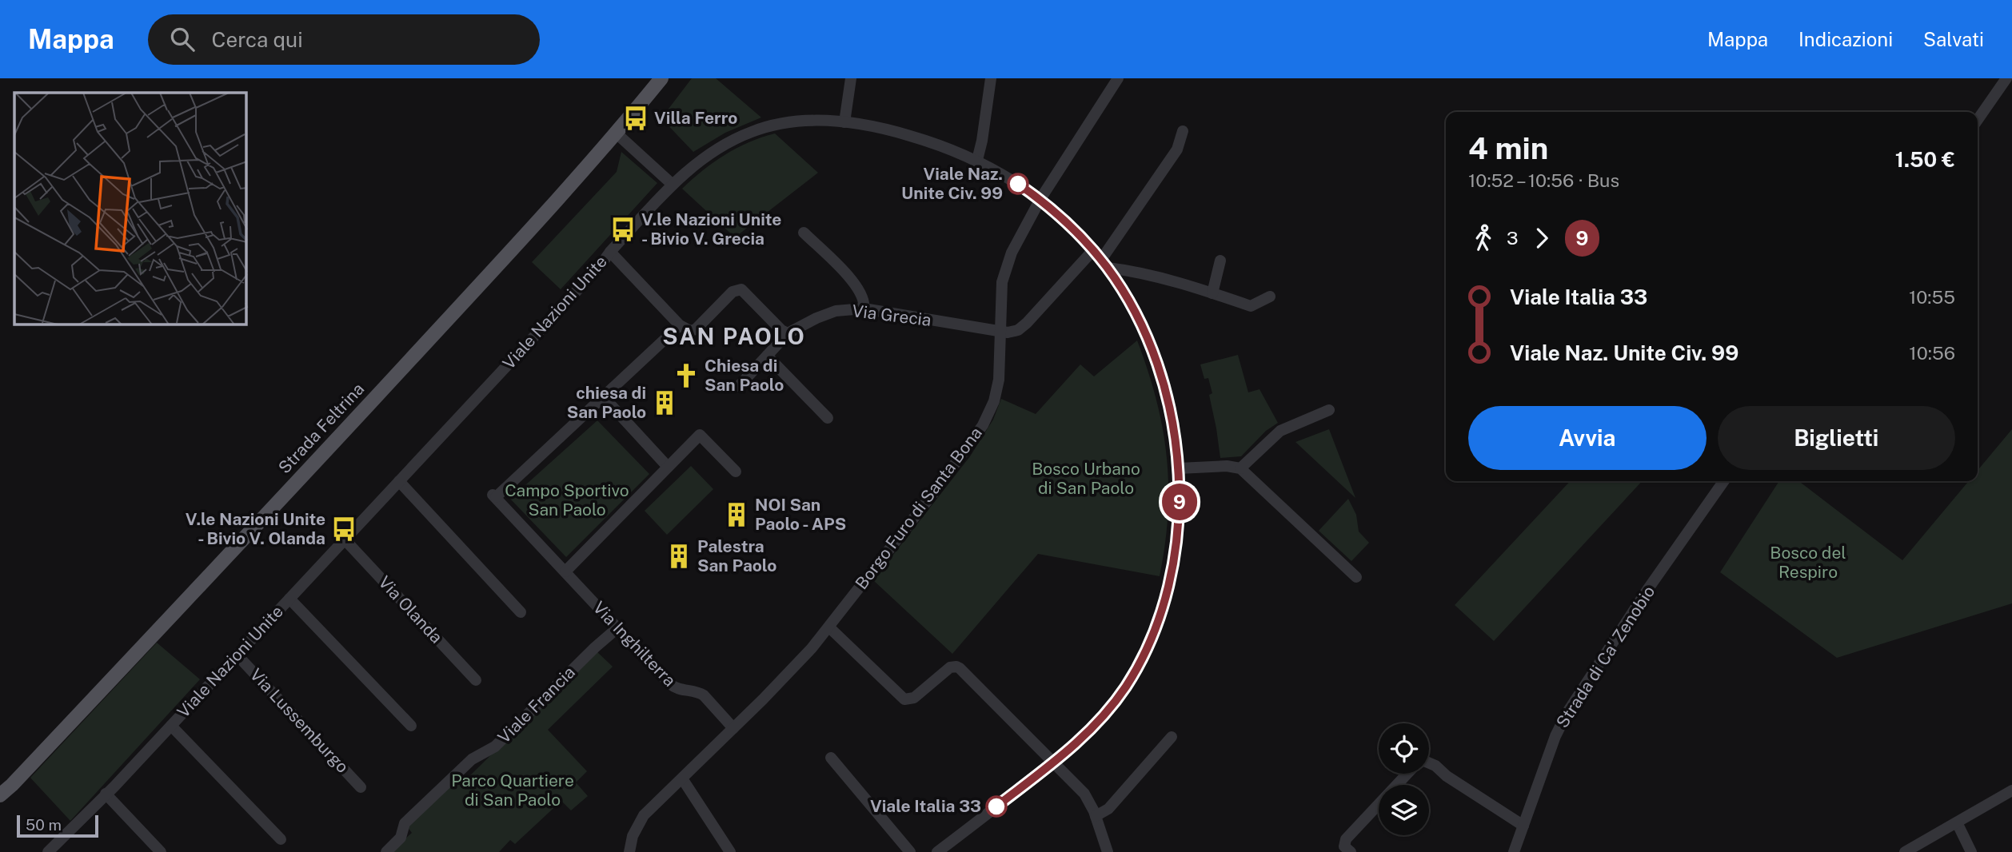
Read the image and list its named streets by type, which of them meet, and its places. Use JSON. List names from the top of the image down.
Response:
{
  "streets": {
    "main road": ["Strada Feltrina"],
    "street": [
      "Viale Nazioni Unite",
      "Via Grecia",
      "Borgo Furo di Santa Bona",
      "Via Olanda",
      "Via Inghilterra",
      "Strada di Ca' Zenobio",
      "Viale Francia",
      "Via Lussemburgo"
    ]
  },
  "crossings": [
    ["Viale Nazioni Unite", "Borgo Furo di Santa Bona"],
    ["Viale Nazioni Unite", "Via Olanda"],
    ["Viale Nazioni Unite", "Via Lussemburgo"],
    ["Via Grecia", "Borgo Furo di Santa Bona"],
    ["Borgo Furo di Santa Bona", "Via Inghilterra"],
    ["Via Inghilterra", "Viale Francia"]
  ],
  "districts": ["SAN PAOLO"],
  "parks": [
    "Bosco Urbano di San Paolo",
    "Campo Sportivo San Paolo",
    "Bosco del Respiro",
    "Parco Quartiere di San Paolo"
  ],
  "places": {
    "bus stop": ["Villa Ferro", "V.le Nazioni Unite - Bivio V. Grecia", "V.le Nazioni Unite - Bivio V. Olanda"],
    "other": ["Viale Naz. Unite Civ. 99", "Viale Italia 33"],
    "church": ["Chiesa di San Paolo"],
    "building": ["chiesa di San Paolo", "NOI San Paolo - APS", "Palestra San Paolo"]
  },
  "lines": ["bus line 9"],
  "scale_bar": "50 m",
  "page": {
    "header": "Mappa",
    "search": "Cerca qui",
    "nav": ["Mappa", "Indicazioni", "Salvati"],
    "on_map": "9",
    "heading": ["4 min", "10:52 – 10:56 · Bus", "1.50 €"],
    "legs": ["3", "9"],
    "list": [
      {
        "name": "Viale Italia 33",
        "value": "10:55"
      },
      {
        "name": "Viale Naz. Unite Civ. 99",
        "value": "10:56"
      }
    ],
    "buttons": ["Avvia", "Biglietti"],
    "scale": "50 m"
  }
}
